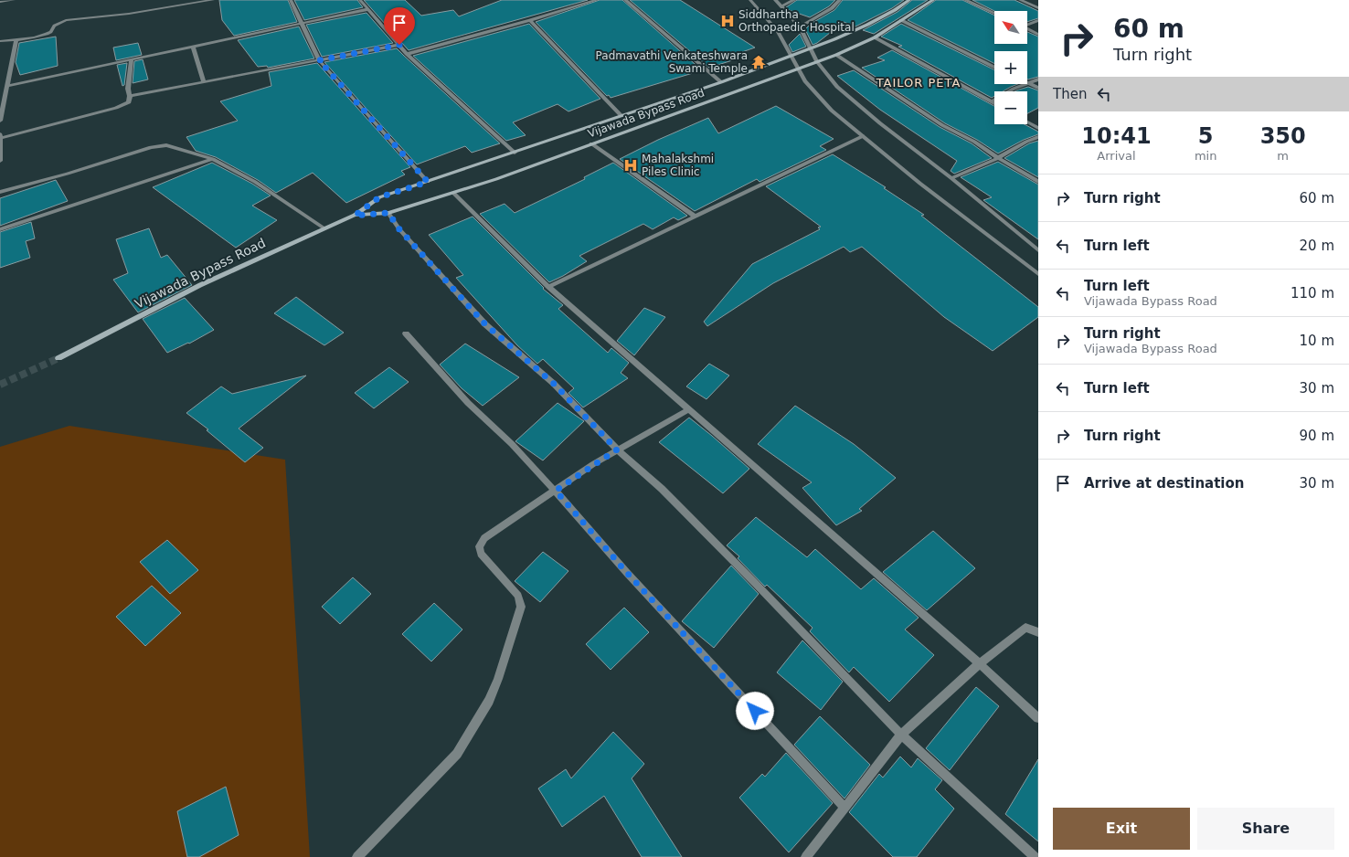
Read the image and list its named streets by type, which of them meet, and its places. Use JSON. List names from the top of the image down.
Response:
{
  "streets": {
    "main road": ["Vijawada Bypass Road"]
  },
  "districts": ["TAILOR PETA"],
  "places": {
    "hospital": ["Siddhartha Orthopaedic Hospital", "Mahalakshmi Piles Clinic"],
    "temple": ["Padmavathi Venkateshwara Swami Temple"]
  },
  "north": "top left",
  "page": {
    "turn": ["60 m", "Turn right"],
    "map_buttons": ["+", "−"],
    "then": "Then",
    "eta": [
      "10:41",
      "Arrival",
      "5",
      "min",
      "350",
      "m"
    ],
    "list": [
      {
        "name": "Turn right",
        "value": "60 m"
      },
      {
        "name": "Turn left",
        "value": "20 m"
      },
      {
        "name": "Turn left",
        "note": "Vijawada Bypass Road",
        "value": "110 m"
      },
      {
        "name": "Turn right",
        "note": "Vijawada Bypass Road",
        "value": "10 m"
      },
      {
        "name": "Turn left",
        "value": "30 m"
      },
      {
        "name": "Turn right",
        "value": "90 m"
      },
      {
        "name": "Arrive at destination",
        "value": "30 m"
      }
    ],
    "buttons": ["Exit", "Share"]
  }
}
